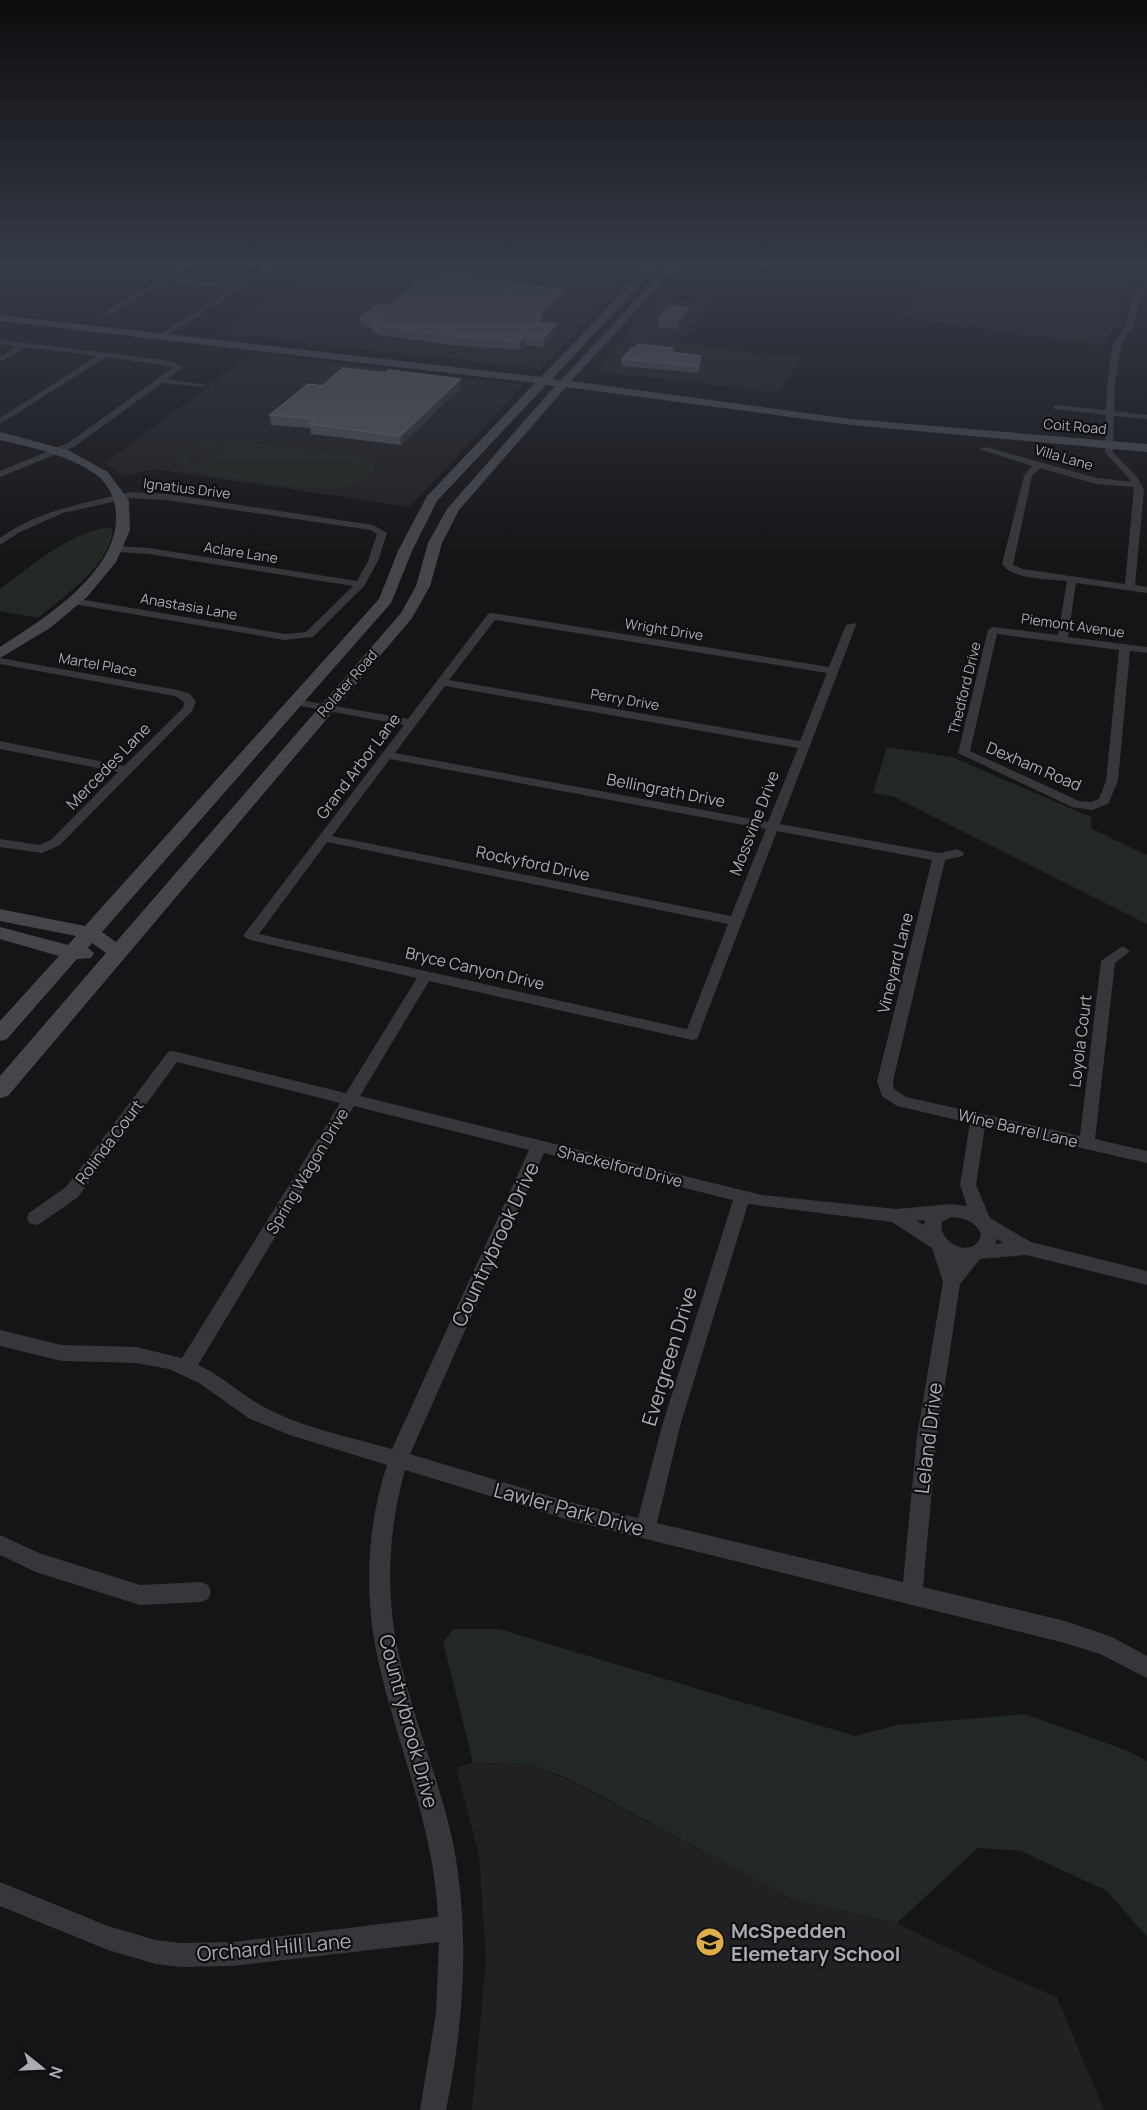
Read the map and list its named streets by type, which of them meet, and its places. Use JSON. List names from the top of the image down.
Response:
{
  "streets": {
    "main road": ["Coit Road", "Rolater Road"],
    "street": [
      "Villa Lane",
      "Ignatius Drive",
      "Aclare Lane",
      "Anastasia Lane",
      "Piemont Avenue",
      "Wright Drive",
      "Martel Place",
      "Thedford Drive",
      "Perry Drive",
      "Mercedes Lane",
      "Grand Arbor Lane",
      "Dexham Road",
      "Bellingrath Drive",
      "Mossvine Drive",
      "Rockyford Drive",
      "Vineyard Lane",
      "Bryce Canyon Drive",
      "Loyola Court",
      "Wine Barrel Lane",
      "Rolinda Court",
      "Shackelford Drive",
      "Spring Wagon Drive",
      "Countrybrook Drive",
      "Evergreen Drive",
      "Leland Drive",
      "Lawler Park Drive",
      "Orchard Hill Lane"
    ]
  },
  "crossings": [
    ["Coit Road", "Rolater Road"],
    ["Ignatius Drive", "Aclare Lane"],
    ["Ignatius Drive", "Anastasia Lane"],
    ["Aclare Lane", "Anastasia Lane"],
    ["Piemont Avenue", "Thedford Drive"],
    ["Piemont Avenue", "Dexham Road"],
    ["Wright Drive", "Grand Arbor Lane"],
    ["Wright Drive", "Mossvine Drive"],
    ["Martel Place", "Mercedes Lane"],
    ["Thedford Drive", "Dexham Road"],
    ["Perry Drive", "Grand Arbor Lane"],
    ["Perry Drive", "Mossvine Drive"],
    ["Grand Arbor Lane", "Bellingrath Drive"],
    ["Grand Arbor Lane", "Rockyford Drive"],
    ["Grand Arbor Lane", "Bryce Canyon Drive"],
    ["Bellingrath Drive", "Mossvine Drive"],
    ["Bellingrath Drive", "Vineyard Lane"],
    ["Mossvine Drive", "Rockyford Drive"],
    ["Mossvine Drive", "Bryce Canyon Drive"],
    ["Vineyard Lane", "Wine Barrel Lane"],
    ["Bryce Canyon Drive", "Spring Wagon Drive"],
    ["Loyola Court", "Wine Barrel Lane"],
    ["Rolinda Court", "Shackelford Drive"],
    ["Shackelford Drive", "Spring Wagon Drive"],
    ["Shackelford Drive", "Countrybrook Drive"],
    ["Shackelford Drive", "Evergreen Drive"],
    ["Shackelford Drive", "Leland Drive"],
    ["Spring Wagon Drive", "Lawler Park Drive"],
    ["Countrybrook Drive", "Lawler Park Drive"],
    ["Countrybrook Drive", "Orchard Hill Lane"],
    ["Evergreen Drive", "Lawler Park Drive"],
    ["Leland Drive", "Lawler Park Drive"]
  ],
  "places": {
    "school or university": ["McSpedden Elemetary School"]
  },
  "north": "right"
}
